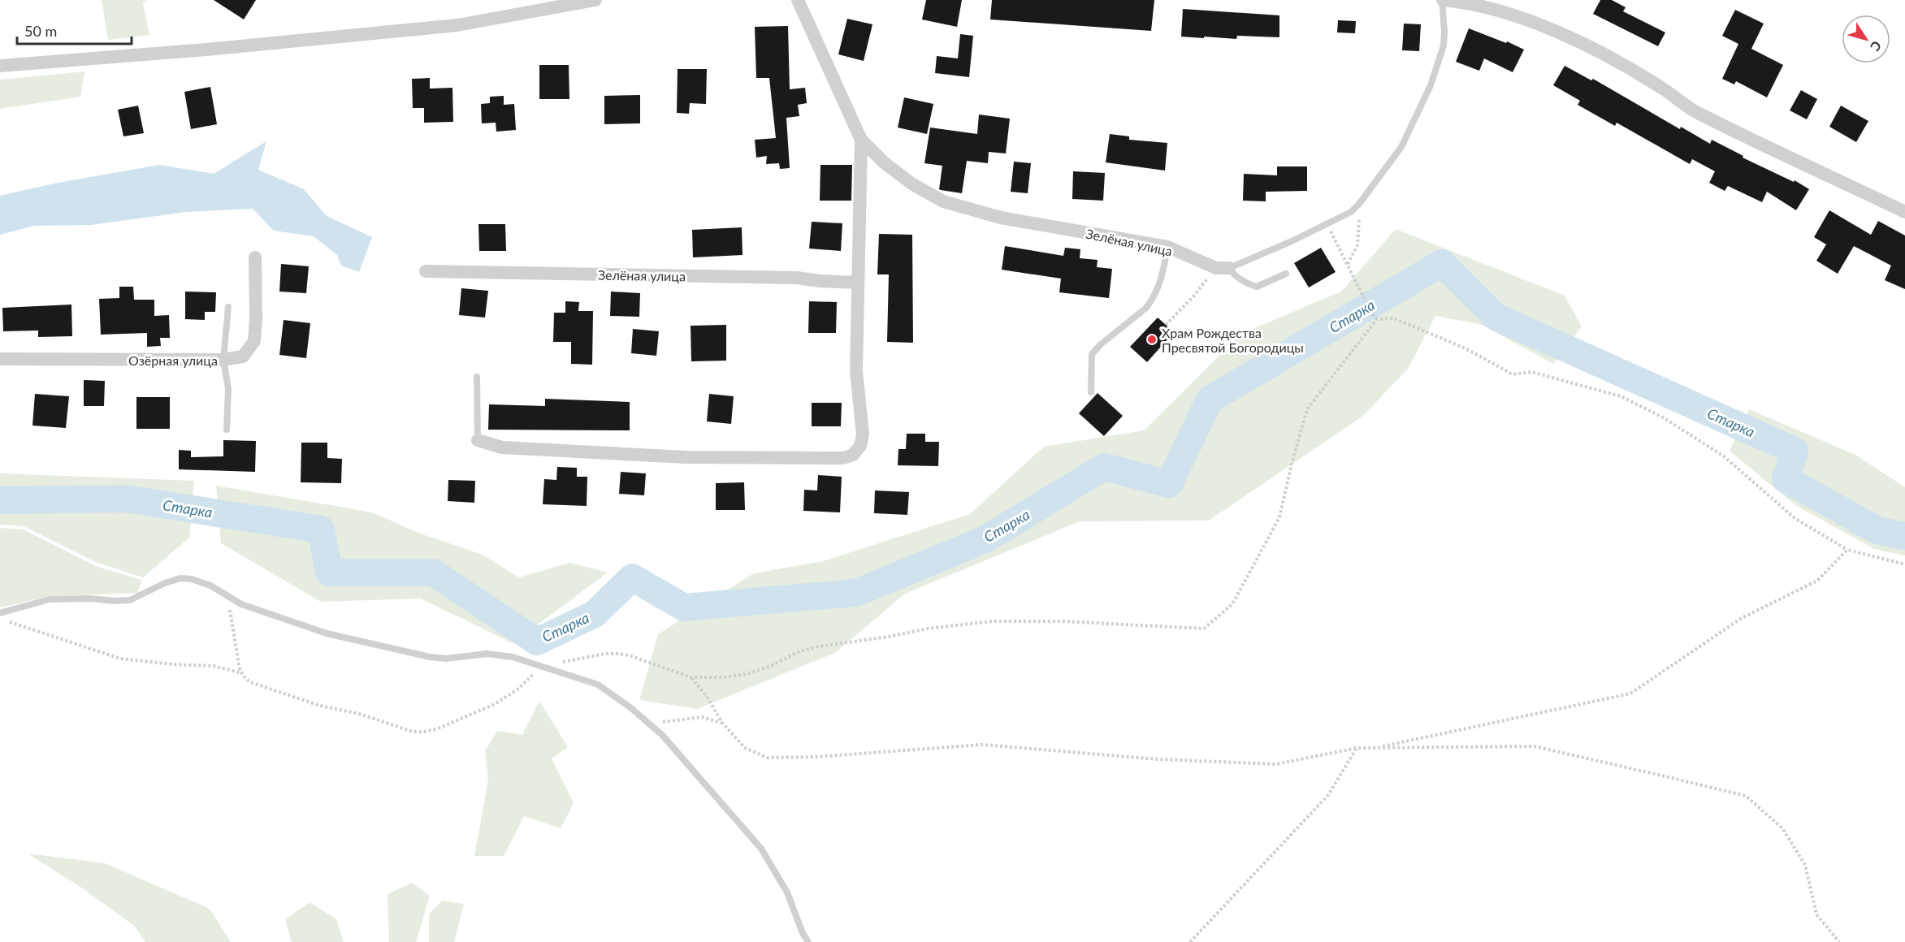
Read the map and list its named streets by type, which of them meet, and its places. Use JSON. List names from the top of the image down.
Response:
{
  "streets": {
    "street": ["Зелёная улица", "Озёрная улица"]
  },
  "water": ["Старка"],
  "places": ["Храм Рождества Пресвятой Богородицы"],
  "scale_bar": "50 m",
  "north": "bottom right"
}
